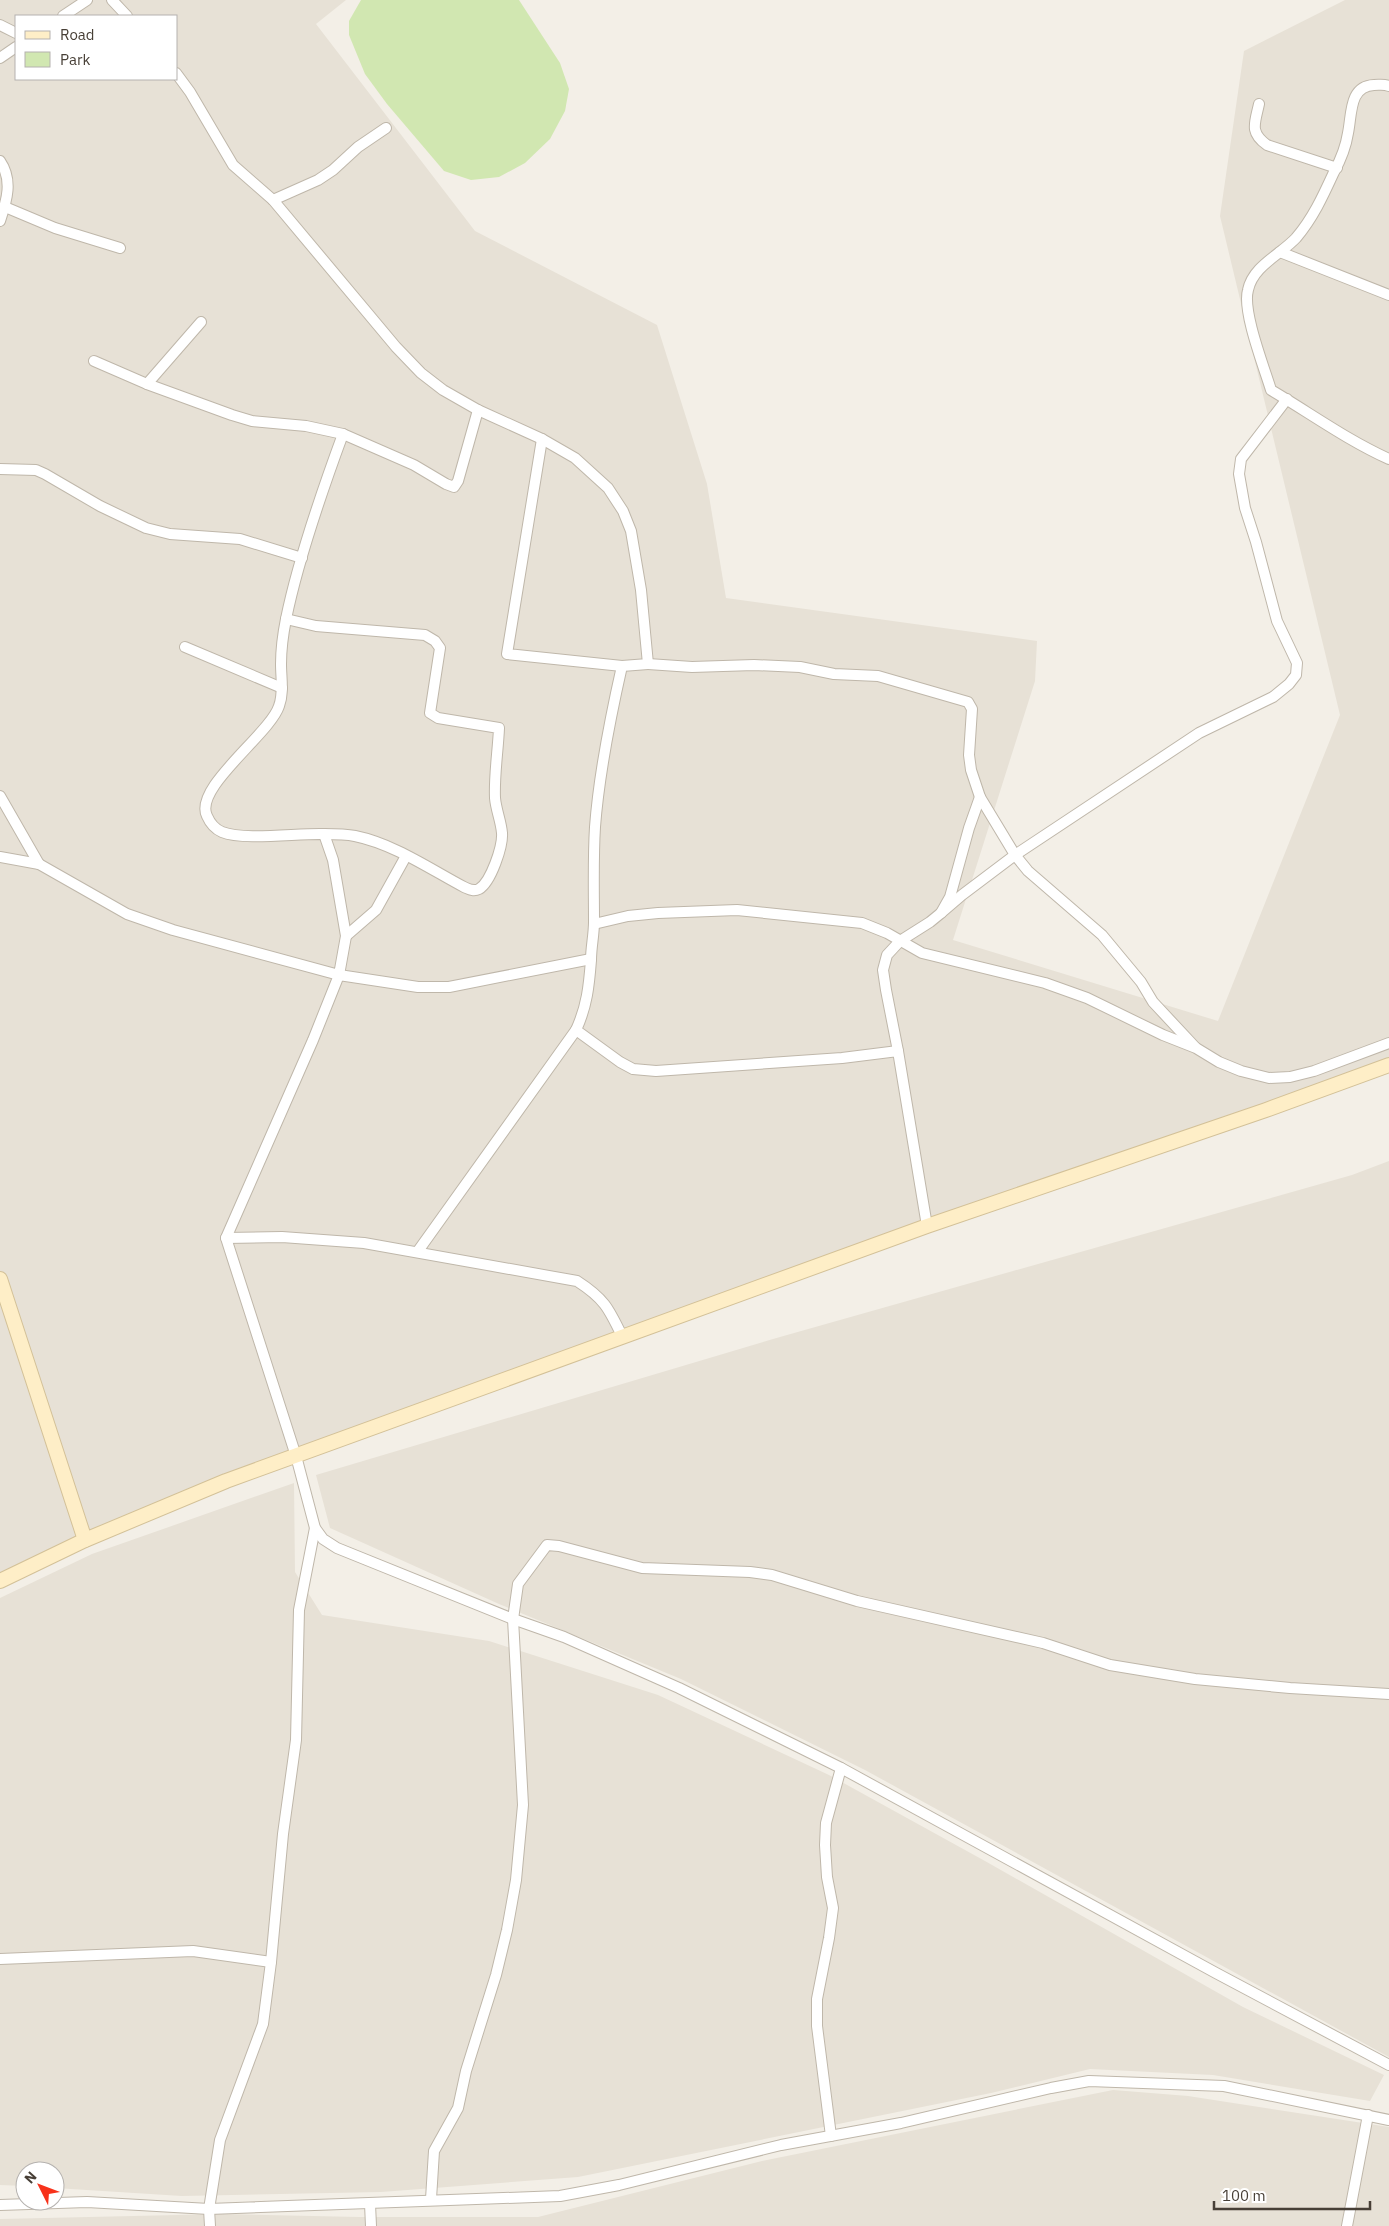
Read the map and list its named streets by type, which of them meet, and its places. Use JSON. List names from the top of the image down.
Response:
{
  "legend": ["Road", "Park"],
  "scale_bar": "100 m",
  "north": "top left"
}
